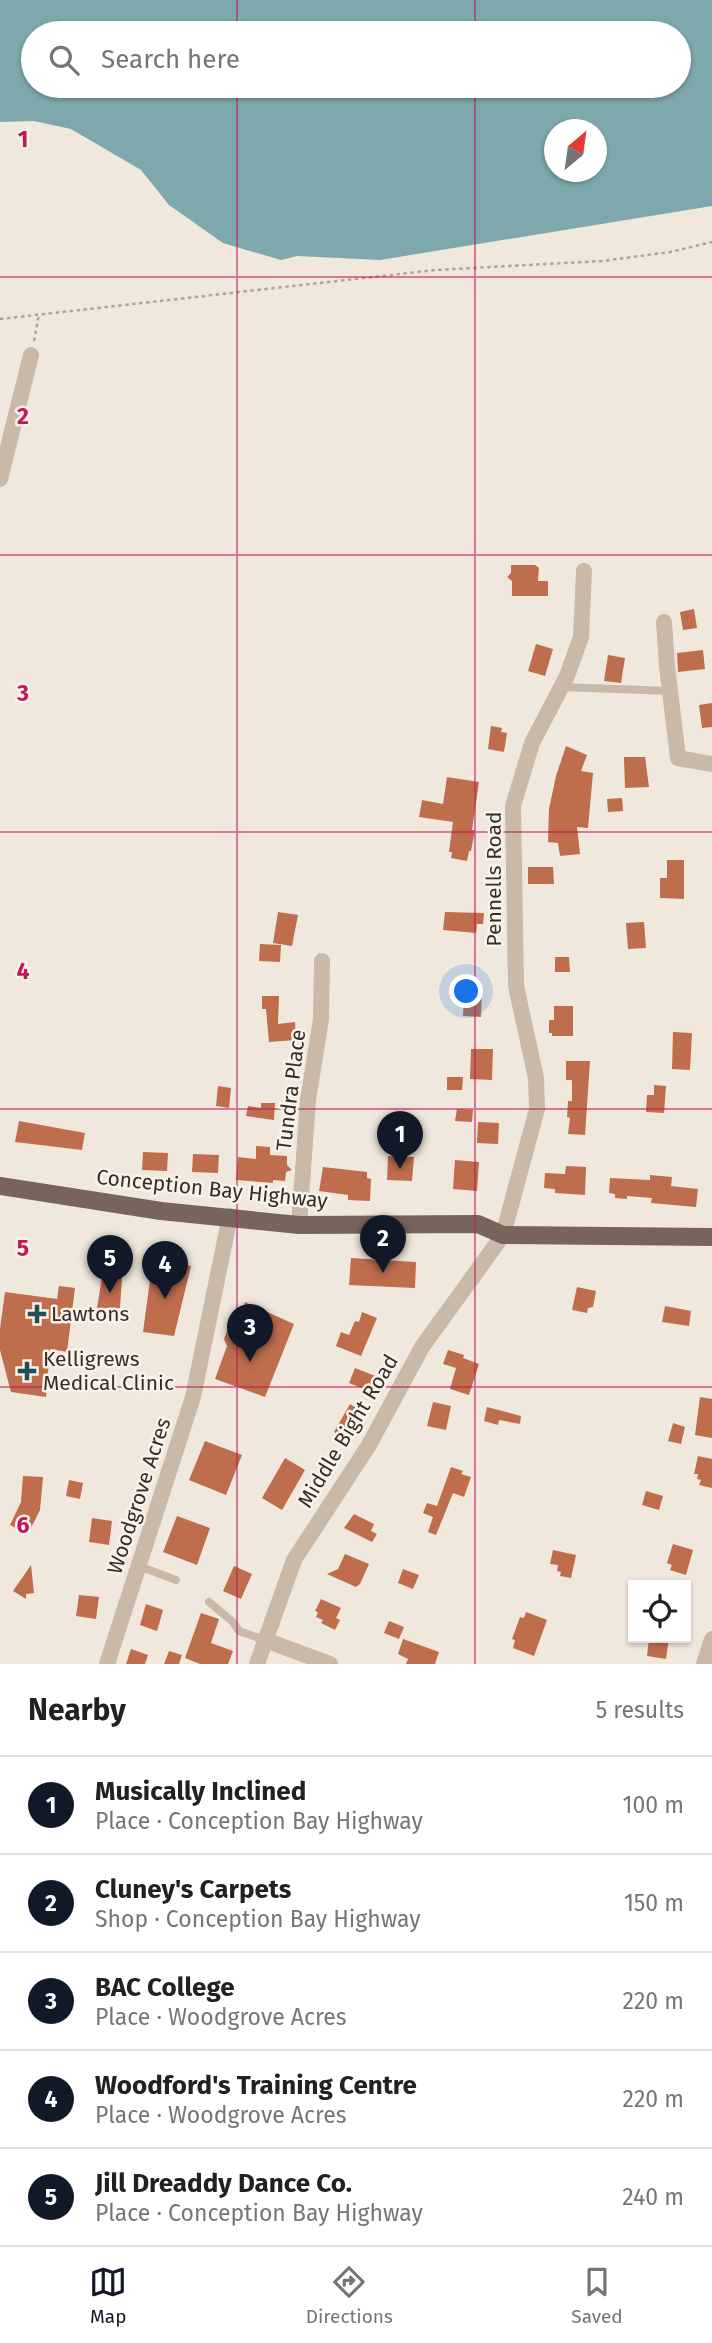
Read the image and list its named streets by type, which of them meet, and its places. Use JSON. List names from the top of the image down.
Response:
{
  "streets": {
    "main road": ["Conception Bay Highway"],
    "street": [
      "Pennells Road",
      "Tundra Place",
      "Middle Bight Road",
      "Woodgrove Acres"
    ]
  },
  "crossings": [
    ["Pennells Road", "Conception Bay Highway"],
    ["Pennells Road", "Middle Bight Road"],
    ["Tundra Place", "Conception Bay Highway"],
    ["Conception Bay Highway", "Middle Bight Road"],
    ["Conception Bay Highway", "Woodgrove Acres"]
  ],
  "places": {
    "health": ["Lawtons", "Kelligrews Medical Clinic"]
  },
  "north": "top right",
  "page": {
    "search": "Search here",
    "pins": [
      "1",
      "2",
      "5",
      "4",
      "3"
    ],
    "heading": ["Nearby", "5 results"],
    "list": [
      {
        "mark": "1",
        "name": "Musically Inclined",
        "note": "Place · Conception Bay Highway",
        "value": "100 m"
      },
      {
        "mark": "2",
        "name": "Cluney's Carpets",
        "note": "Shop · Conception Bay Highway",
        "value": "150 m"
      },
      {
        "mark": "3",
        "name": "BAC College",
        "note": "Place · Woodgrove Acres",
        "value": "220 m"
      },
      {
        "mark": "4",
        "name": "Woodford's Training Centre",
        "note": "Place · Woodgrove Acres",
        "value": "220 m"
      },
      {
        "mark": "5",
        "name": "Jill Dreaddy Dance Co.",
        "note": "Place · Conception Bay Highway",
        "value": "240 m"
      }
    ],
    "nav": ["Map", "Directions", "Saved"]
  },
  "grid": {
    "rows": [
      "1",
      "2",
      "3",
      "4",
      "5",
      "6"
    ]
  }
}
